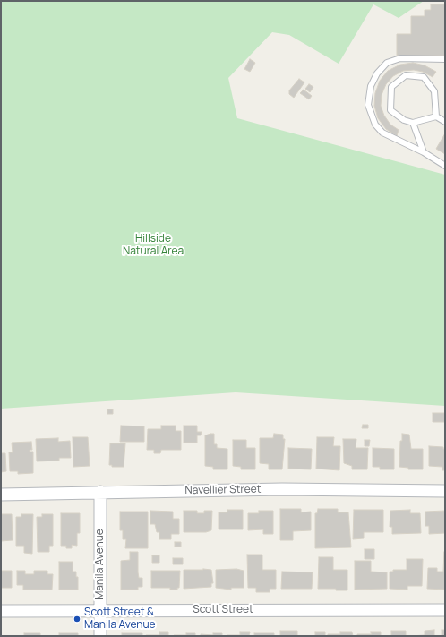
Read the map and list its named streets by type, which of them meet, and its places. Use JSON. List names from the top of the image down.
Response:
{
  "streets": {
    "street": ["Navellier Street", "Manila Avenue", "Scott Street"]
  },
  "crossings": [
    ["Navellier Street", "Manila Avenue"],
    ["Manila Avenue", "Scott Street"]
  ],
  "parks": ["Hillside Natural Area"],
  "places": ["Scott Street & Manila Avenue"]
}
